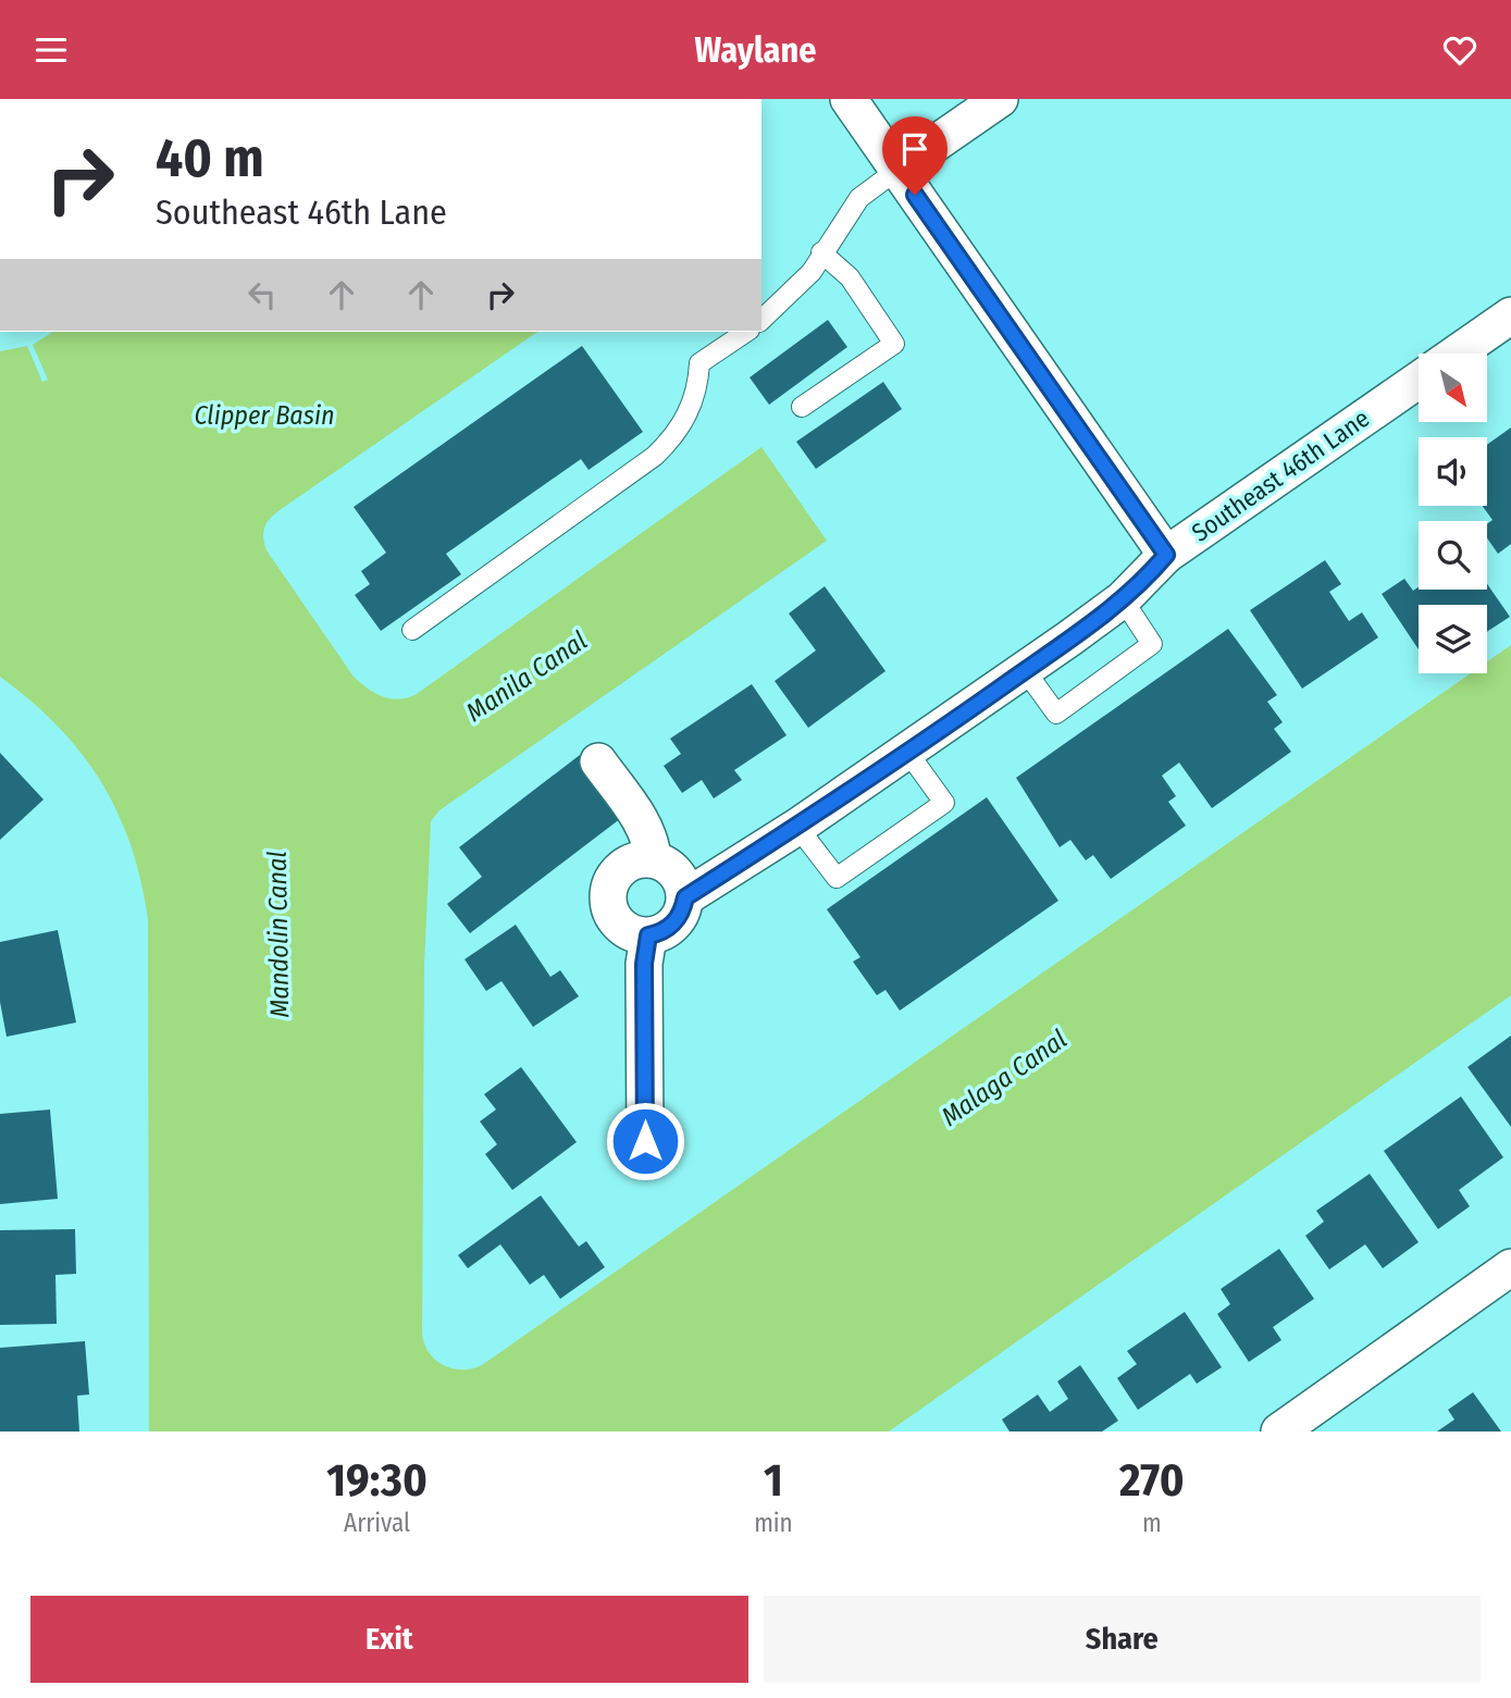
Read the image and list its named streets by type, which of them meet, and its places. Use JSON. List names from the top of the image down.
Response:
{
  "streets": {
    "street": ["Southeast 46th Lane"]
  },
  "water": [
    "Clipper Basin",
    "Manila Canal",
    "Mandolin Canal",
    "Malaga Canal"
  ],
  "north": "bottom right",
  "page": {
    "header": "Waylane",
    "turn": ["40 m", "Southeast 46th Lane"],
    "eta": [
      "19:30",
      "Arrival",
      "1",
      "min",
      "270",
      "m"
    ],
    "buttons": ["Exit", "Share"]
  }
}
